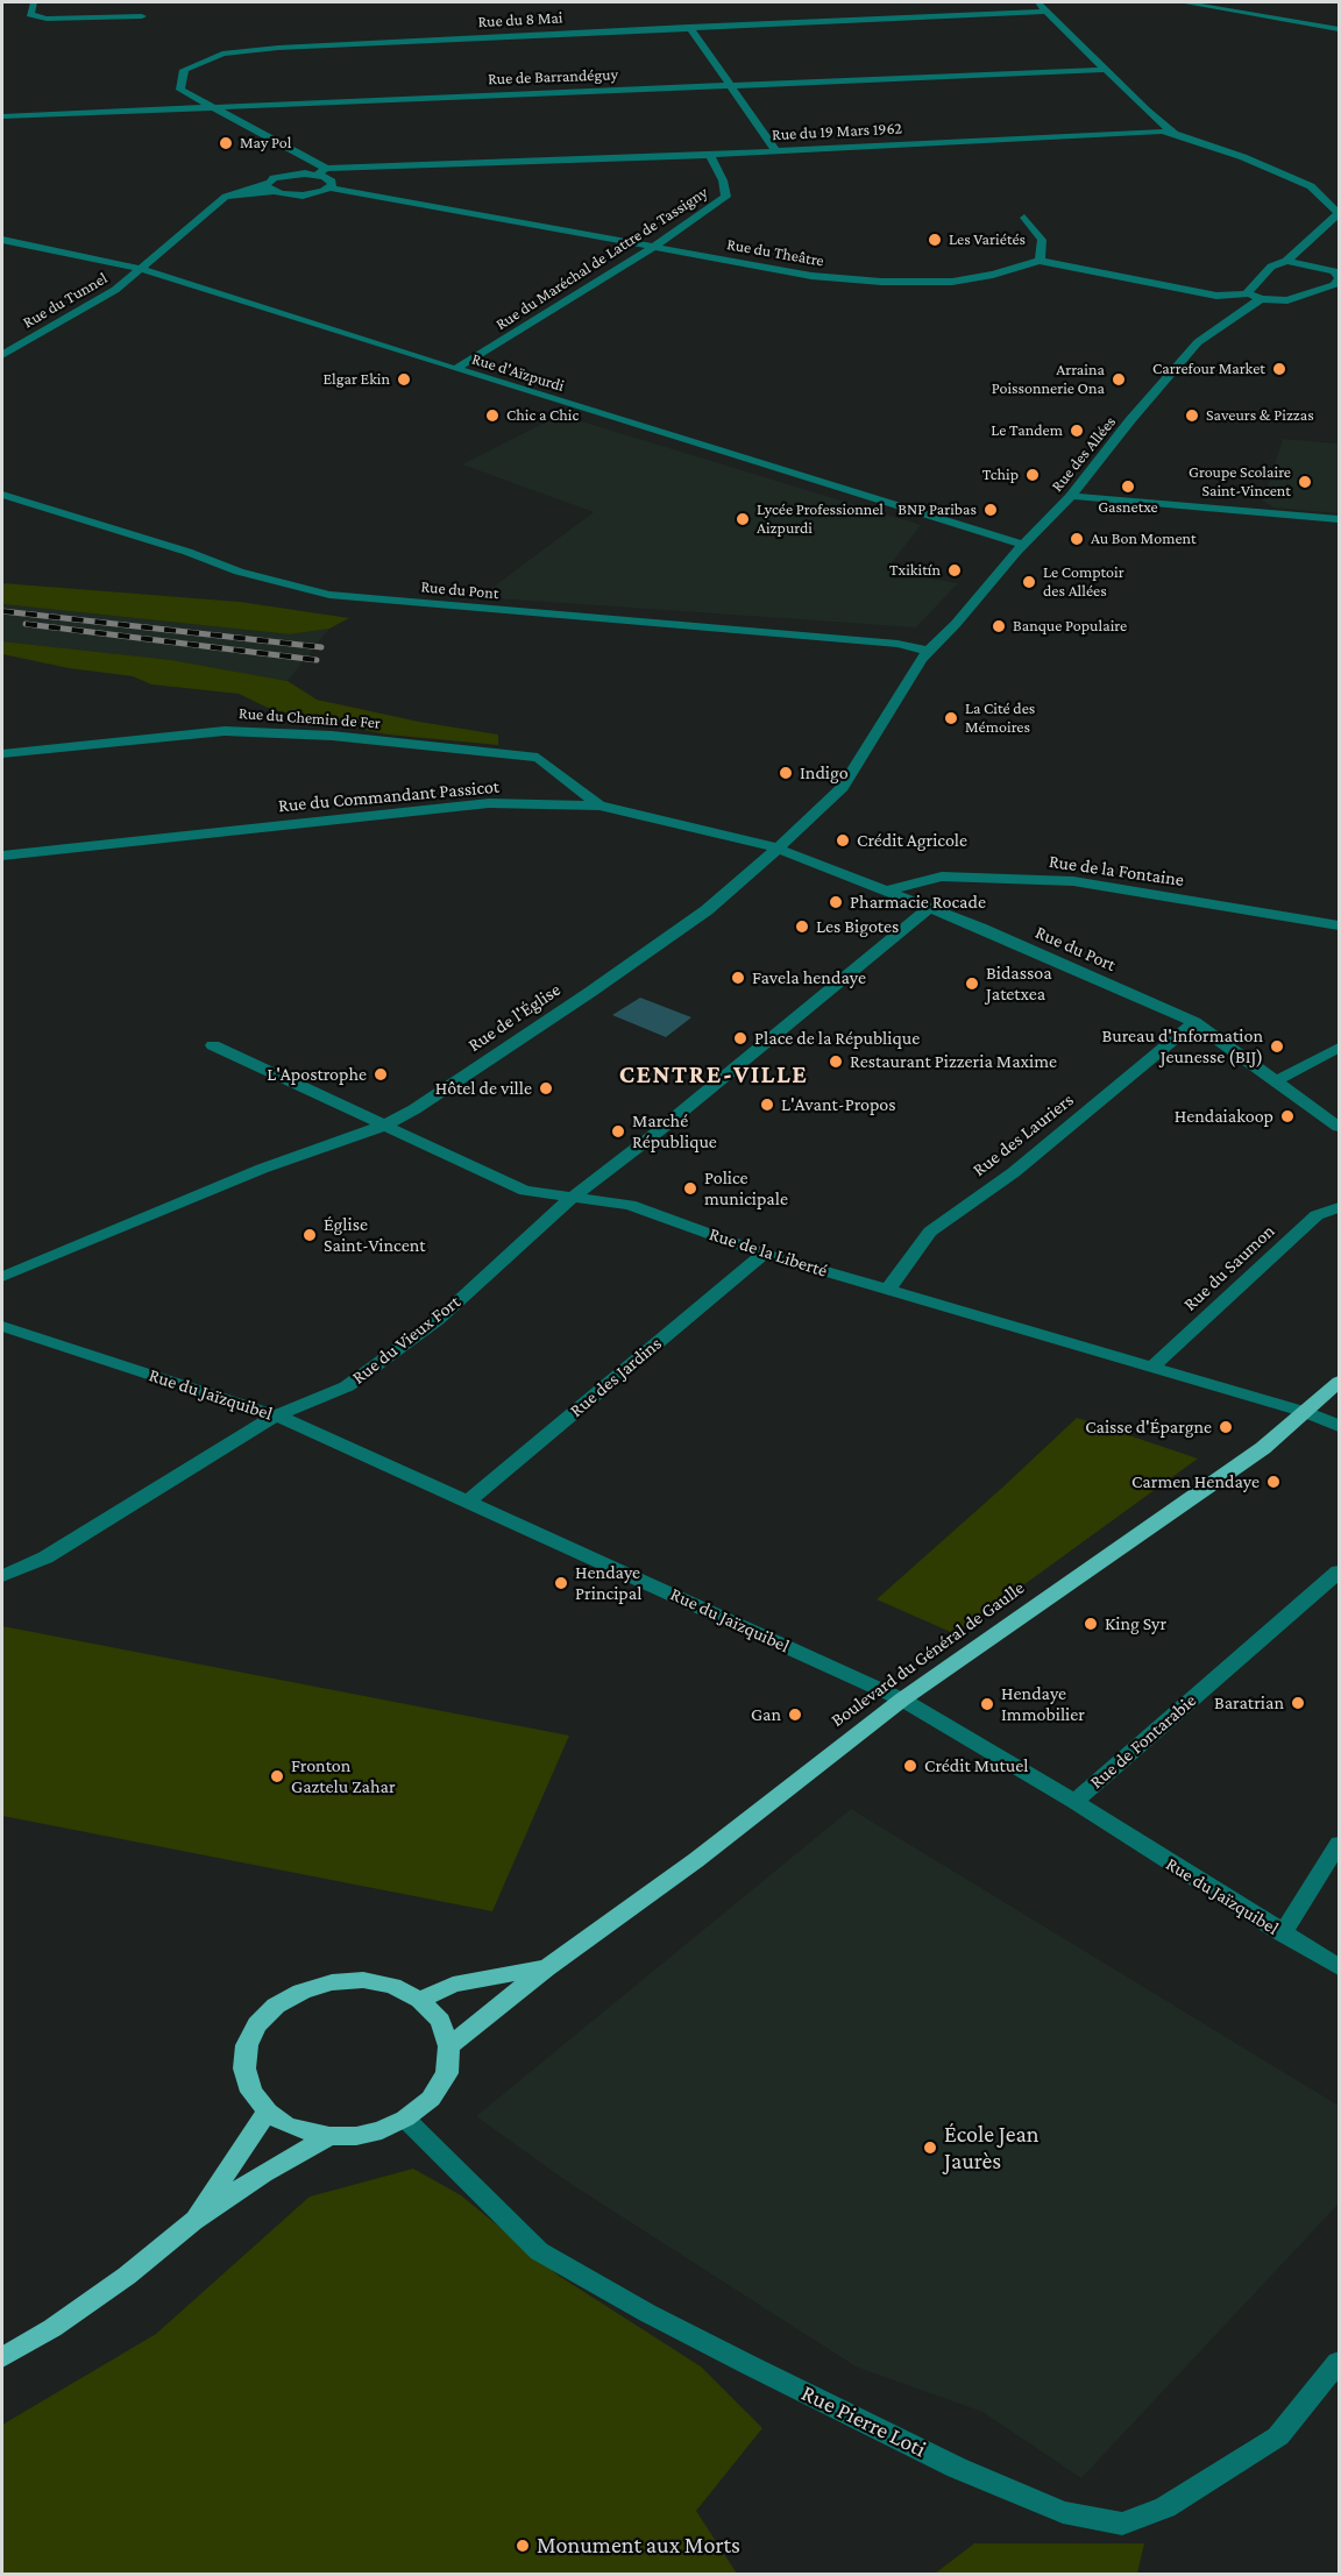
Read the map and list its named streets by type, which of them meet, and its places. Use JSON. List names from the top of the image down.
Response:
{
  "streets": {
    "main road": ["Boulevard du Général de Gaulle"],
    "street": [
      "Rue du 8 Mai",
      "Rue de Barrandéguy",
      "Rue du 19 Mars 1962",
      "Rue du Theâtre",
      "Rue du Maréchal de Lattre de Tassigny",
      "Rue du Tunnel",
      "Rue d'Aïzpurdi",
      "Rue des Allées",
      "Rue du Pont",
      "Rue du Chemin de Fer",
      "Rue du Commandant Passicot",
      "Rue de la Fontaine",
      "Rue du Port",
      "Rue de l'Église",
      "Rue des Lauriers",
      "Rue de la Liberté",
      "Rue du Saumon",
      "Rue du Vieux Fort",
      "Rue des Jardins",
      "Rue du Jaïzquibel",
      "Rue de Fontarabie",
      "Rue Pierre Loti"
    ]
  },
  "crossings": [
    ["Rue du 8 Mai", "Rue de Barrandéguy"],
    ["Rue du 8 Mai", "Rue du 19 Mars 1962"],
    ["Rue du 19 Mars 1962", "Rue du Maréchal de Lattre de Tassigny"],
    ["Rue du 19 Mars 1962", "Rue du Tunnel"],
    ["Rue du 19 Mars 1962", "Rue d'Aïzpurdi"],
    ["Rue du 19 Mars 1962", "Rue des Allées"],
    ["Rue du Theâtre", "Rue du Maréchal de Lattre de Tassigny"],
    ["Rue du Theâtre", "Rue des Allées"],
    ["Rue du Maréchal de Lattre de Tassigny", "Rue d'Aïzpurdi"],
    ["Rue du Tunnel", "Rue d'Aïzpurdi"],
    ["Rue d'Aïzpurdi", "Rue des Allées"],
    ["Rue des Allées", "Rue de l'Église"],
    ["Rue du Pont", "Rue de l'Église"],
    ["Rue du Chemin de Fer", "Rue du Commandant Passicot"],
    ["Rue du Commandant Passicot", "Rue du Port"],
    ["Rue du Commandant Passicot", "Rue de l'Église"],
    ["Rue de la Fontaine", "Rue du Port"],
    ["Rue du Port", "Rue de l'Église"],
    ["Rue du Port", "Rue des Lauriers"],
    ["Rue de l'Église", "Rue de la Liberté"],
    ["Rue des Lauriers", "Rue de la Liberté"],
    ["Rue de la Liberté", "Rue du Saumon"],
    ["Rue de la Liberté", "Rue du Vieux Fort"],
    ["Rue de la Liberté", "Rue des Jardins"],
    ["Rue de la Liberté", "Boulevard du Général de Gaulle"],
    ["Rue du Vieux Fort", "Rue du Jaïzquibel"],
    ["Rue des Jardins", "Rue du Jaïzquibel"],
    ["Rue du Jaïzquibel", "Boulevard du Général de Gaulle"],
    ["Rue du Jaïzquibel", "Rue de Fontarabie"],
    ["Boulevard du Général de Gaulle", "Rue Pierre Loti"]
  ],
  "districts": ["CENTRE-VILLE"],
  "places": [
    "May Pol",
    "Les Variétés",
    "Carrefour Market",
    "Elgar Ekin",
    "Arraina Poissonnerie Ona",
    "Chic a Chic",
    "Saveurs & Pizzas",
    "Le Tandem",
    "Tchip",
    "Groupe Scolaire Saint-Vincent",
    "Gasnetxe",
    "BNP Paribas",
    "Lycée Professionnel Aizpurdi",
    "Au Bon Moment",
    "Txikitín",
    "Le Comptoir des Allées",
    "Banque Populaire",
    "La Cité des Mémoires",
    "Indigo",
    "Crédit Agricole",
    "Pharmacie Rocade",
    "Les Bigotes",
    "Favela hendaye",
    "Bidassoa Jatetxea",
    "Place de la République",
    "Bureau d'Information Jeunesse (BIJ)",
    "Restaurant Pizzeria Maxime",
    "L'Apostrophe",
    "Hôtel de ville",
    "L'Avant-Propos",
    "Hendaiakoop",
    "Marché République",
    "Police municipale",
    "Église Saint-Vincent",
    "Caisse d'Épargne",
    "Carmen Hendaye",
    "Hendaye Principal",
    "King Syr",
    "Baratrian",
    "Hendaye Immobilier",
    "Gan",
    "Crédit Mutuel",
    "Fronton Gaztelu Zahar",
    "École Jean Jaurès",
    "Monument aux Morts"
  ]
}
